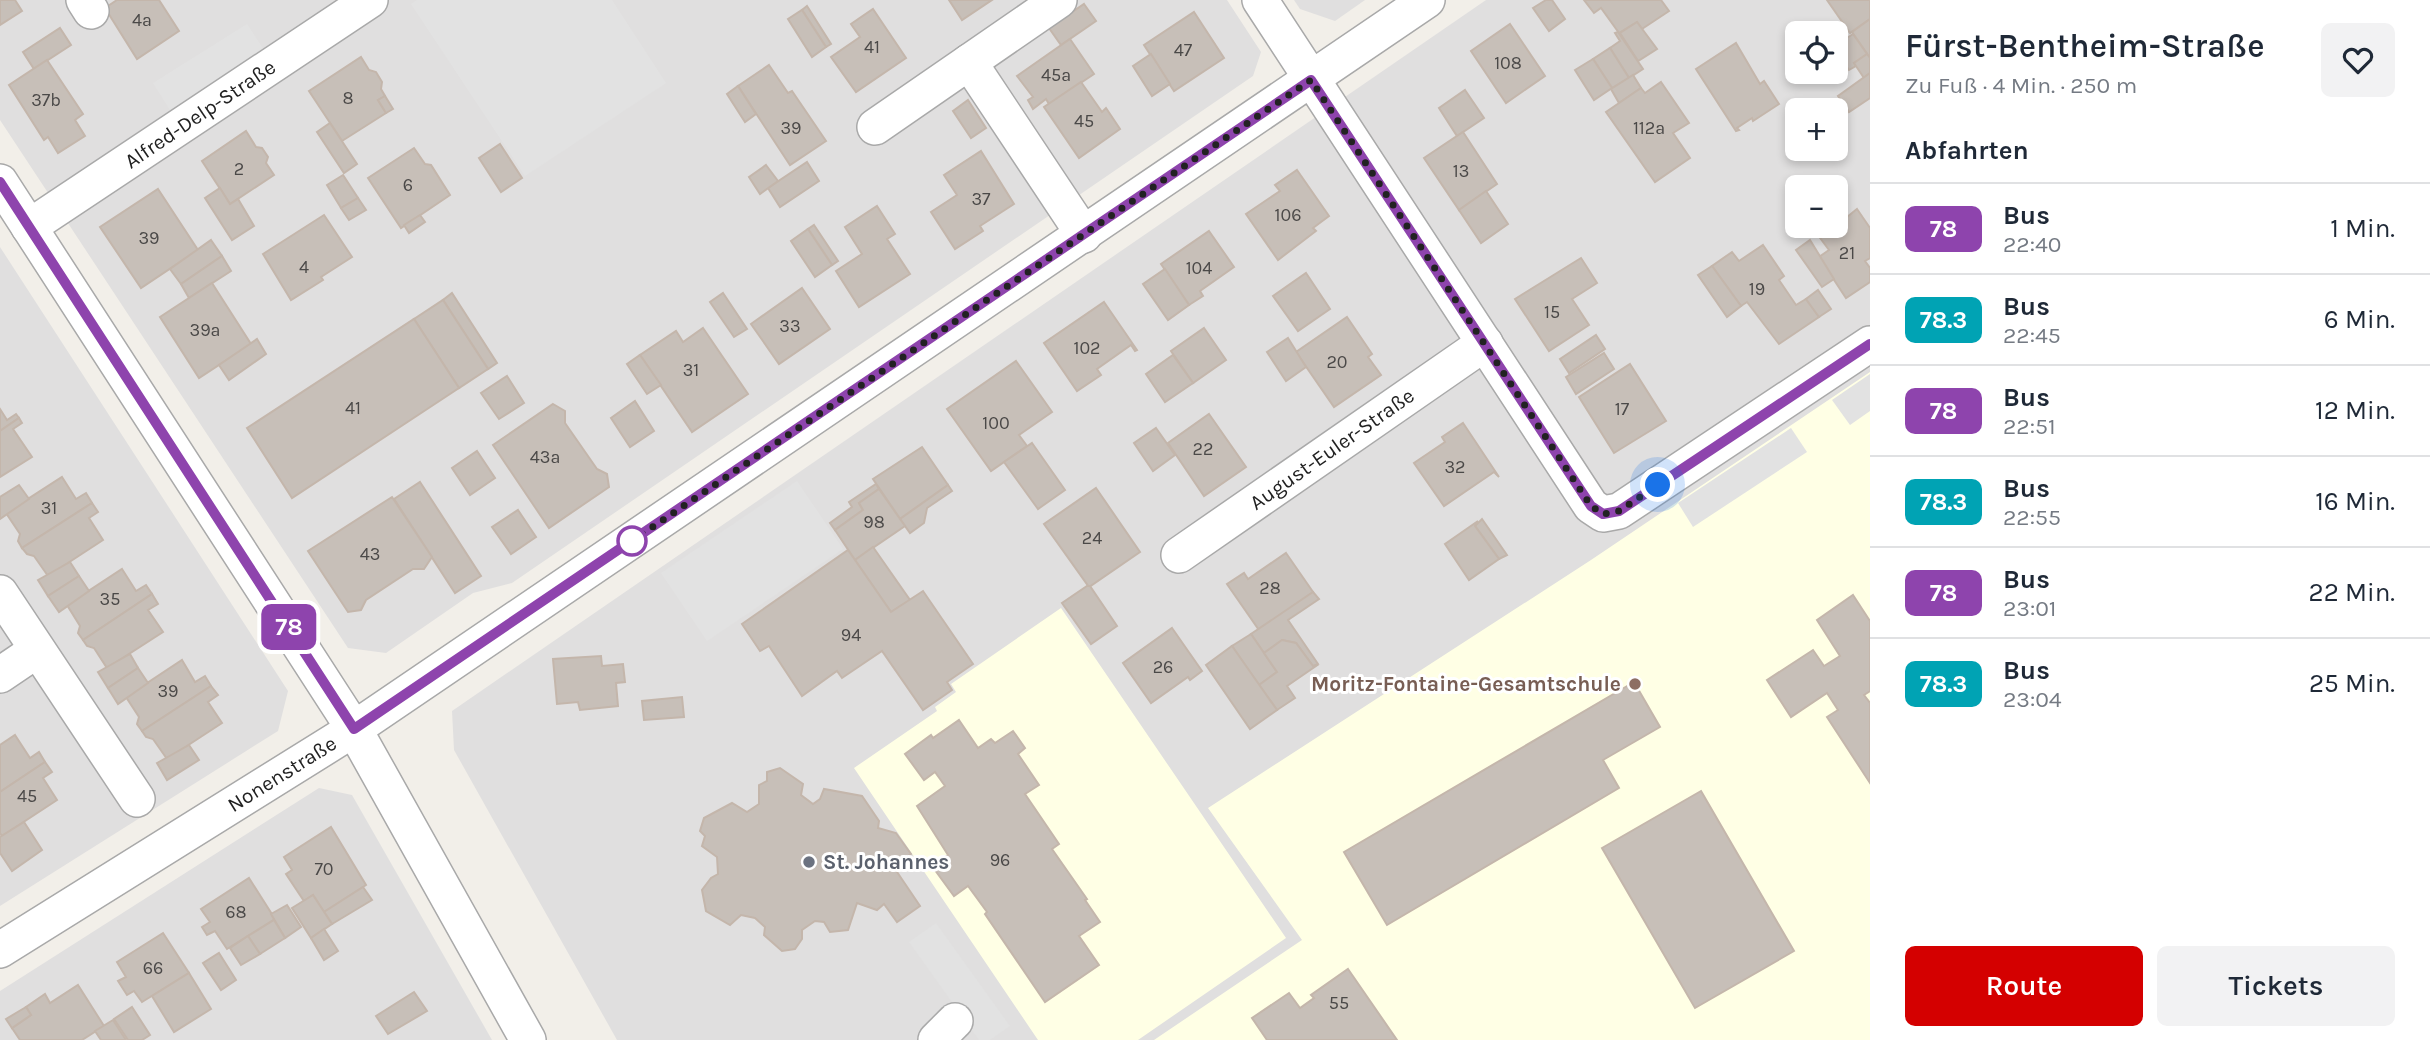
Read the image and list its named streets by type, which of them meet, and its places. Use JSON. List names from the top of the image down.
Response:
{
  "streets": {
    "street": ["Alfred-Delp-Straße", "August-Euler-Straße", "Nonenstraße"]
  },
  "places": ["Moritz-Fontaine-Gesamtschule", "St. Johannes"],
  "lines": ["bus line 78"],
  "house_numbers": [
    "4a",
    "41",
    "47",
    "108",
    "45a",
    "8",
    "37b",
    "45",
    "39",
    "112a",
    "2",
    "13",
    "6",
    "37",
    "106",
    "39",
    "21",
    "4",
    "104",
    "19",
    "15",
    "33",
    "39a",
    "102",
    "20",
    "31",
    "41",
    "17",
    "100",
    "22",
    "43a",
    "32",
    "31",
    "98",
    "24",
    "43",
    "28",
    "35",
    "94",
    "26",
    "39",
    "45",
    "96",
    "70",
    "68",
    "66",
    "55"
  ],
  "page": {
    "on_map": "78",
    "heading": [
      ["Fürst-Bentheim-Straße", "Zu Fuß · 4 Min. · 250 m"],
      "Abfahrten"
    ],
    "map_buttons": ["+", "−"],
    "list": [
      {
        "mark": "78",
        "name": "Bus",
        "note": "22:40",
        "value": "1 Min."
      },
      {
        "mark": "78.3",
        "name": "Bus",
        "note": "22:45",
        "value": "6 Min."
      },
      {
        "mark": "78",
        "name": "Bus",
        "note": "22:51",
        "value": "12 Min."
      },
      {
        "mark": "78.3",
        "name": "Bus",
        "note": "22:55",
        "value": "16 Min."
      },
      {
        "mark": "78",
        "name": "Bus",
        "note": "23:01",
        "value": "22 Min."
      },
      {
        "mark": "78.3",
        "name": "Bus",
        "note": "23:04",
        "value": "25 Min."
      }
    ],
    "buttons": ["Route", "Tickets"]
  }
}
